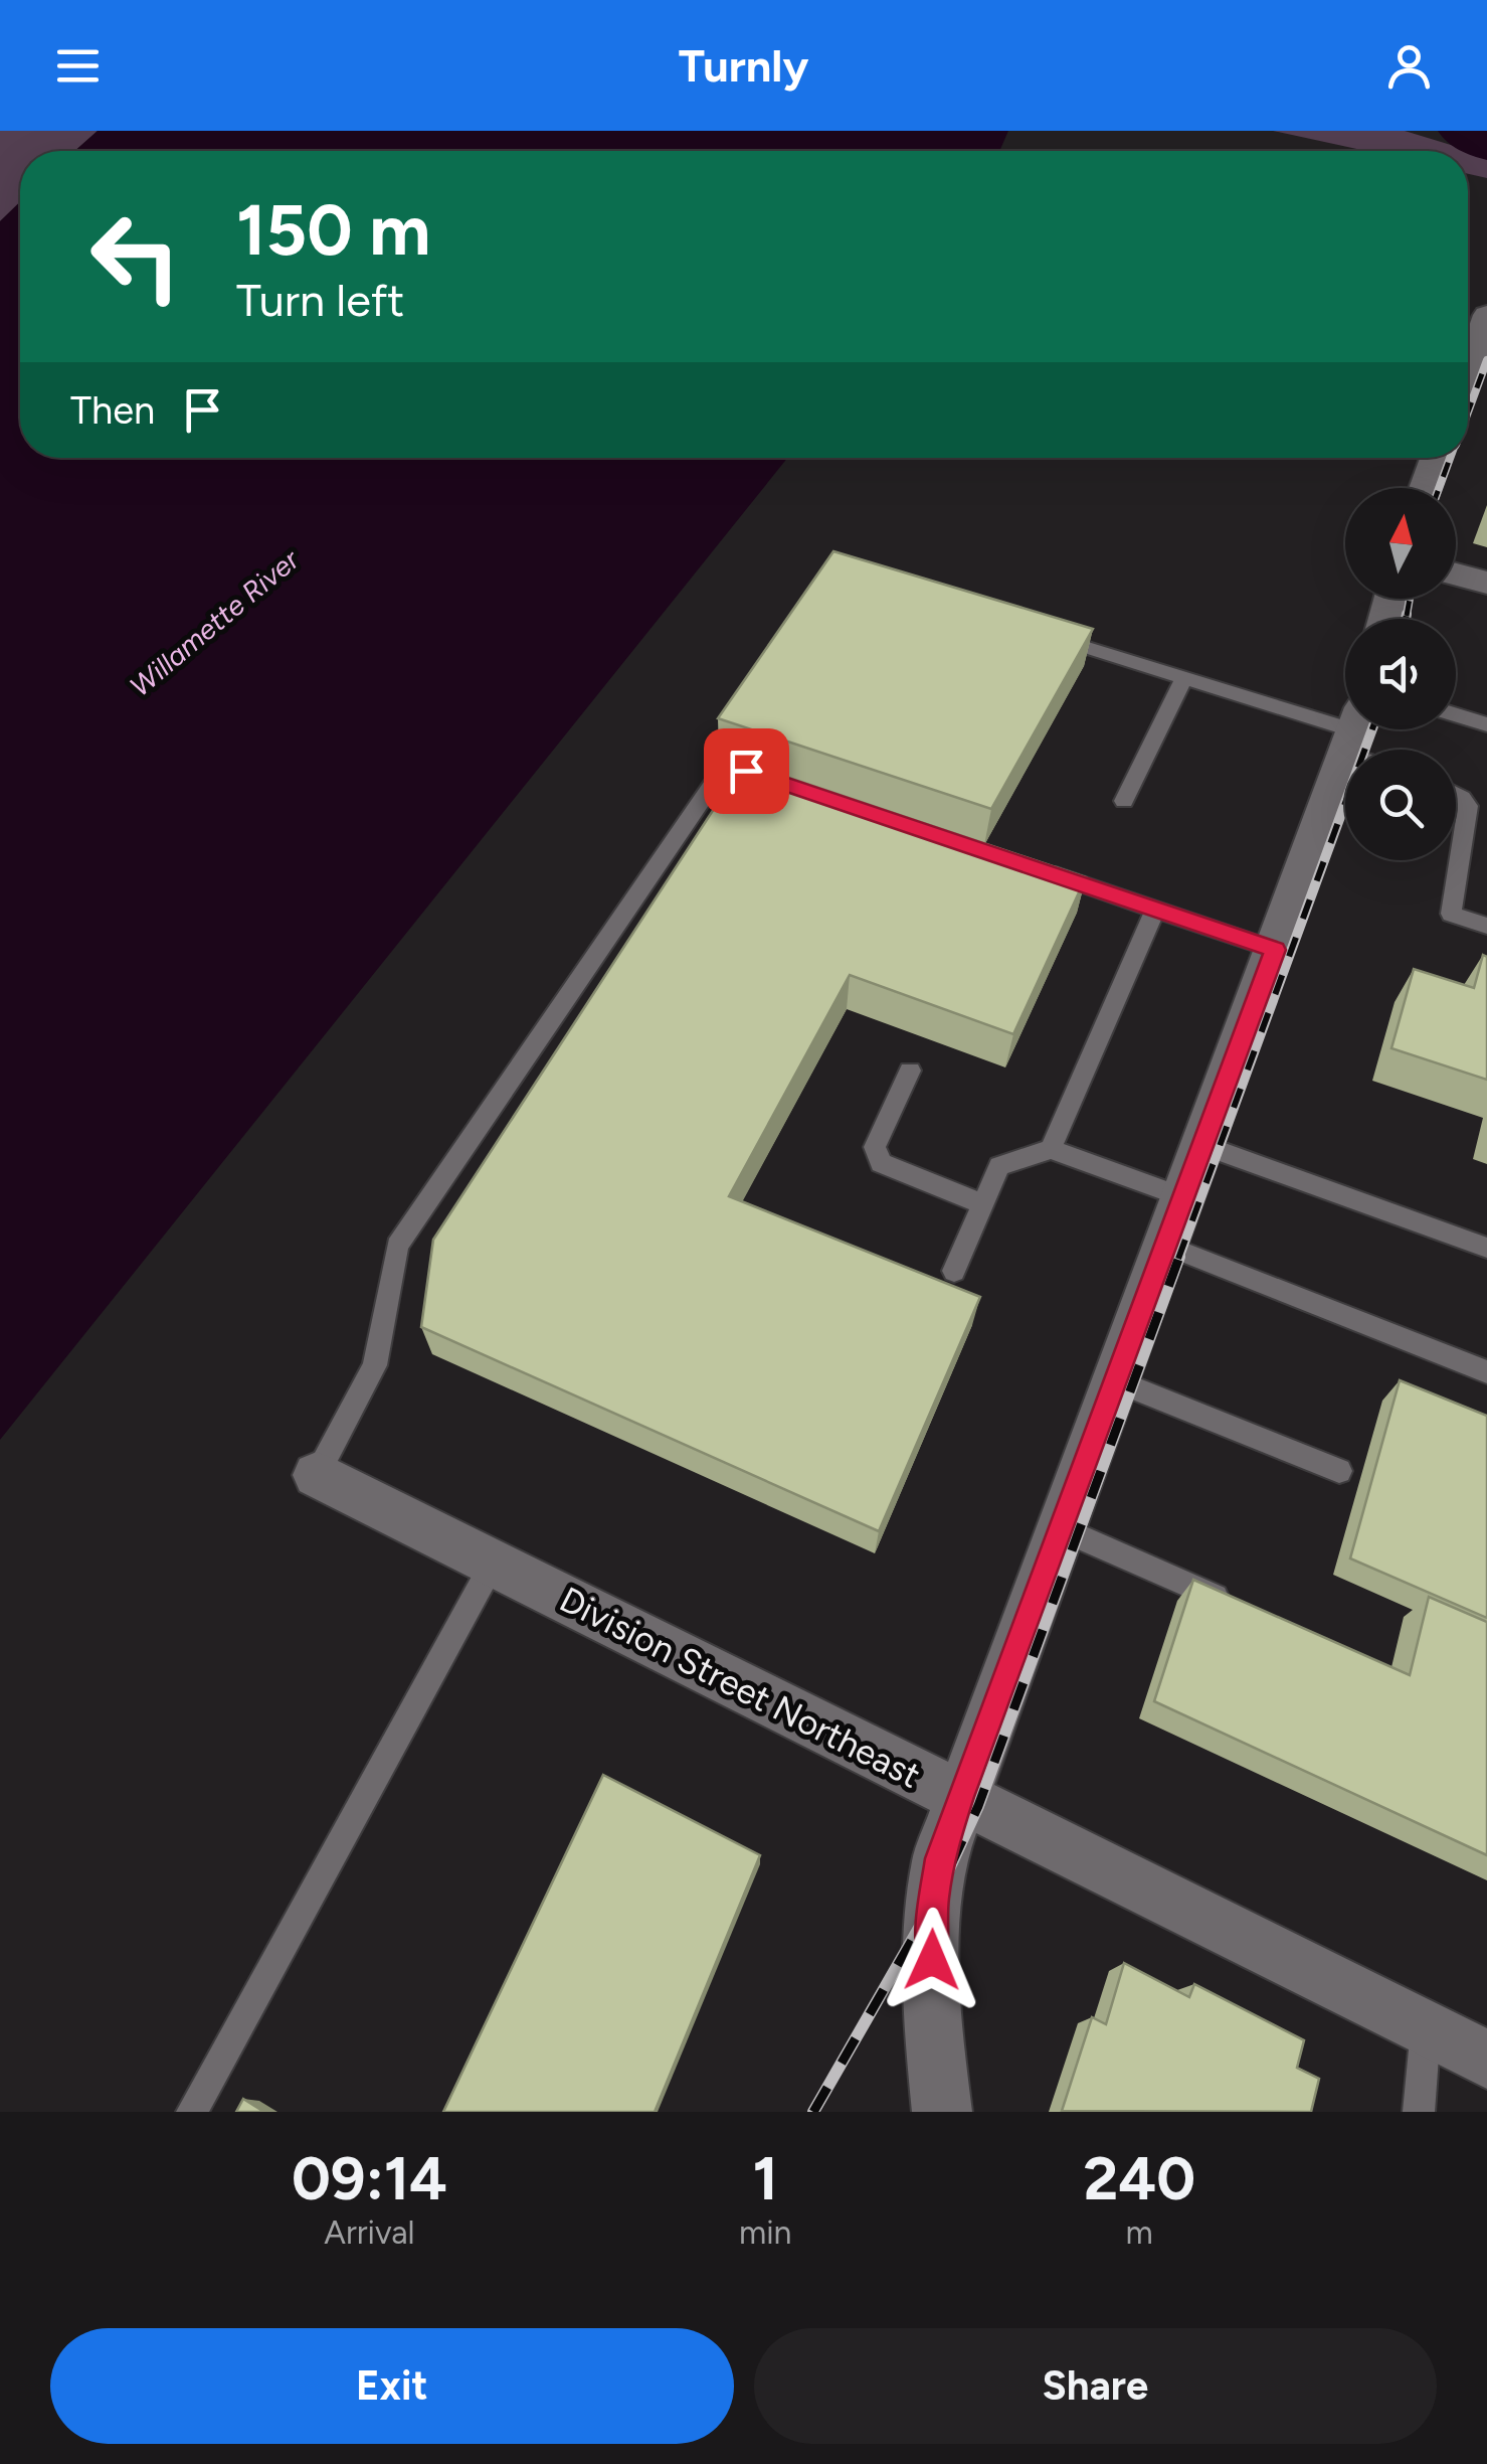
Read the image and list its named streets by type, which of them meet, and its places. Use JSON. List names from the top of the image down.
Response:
{
  "streets": {
    "street": ["Division Street Northeast"]
  },
  "water": ["Willamette River"],
  "north": "top",
  "page": {
    "header": "Turnly",
    "turn": ["150 m", "Turn left"],
    "then": "Then",
    "eta": [
      "09:14",
      "Arrival",
      "1",
      "min",
      "240",
      "m"
    ],
    "buttons": ["Exit", "Share"]
  }
}
